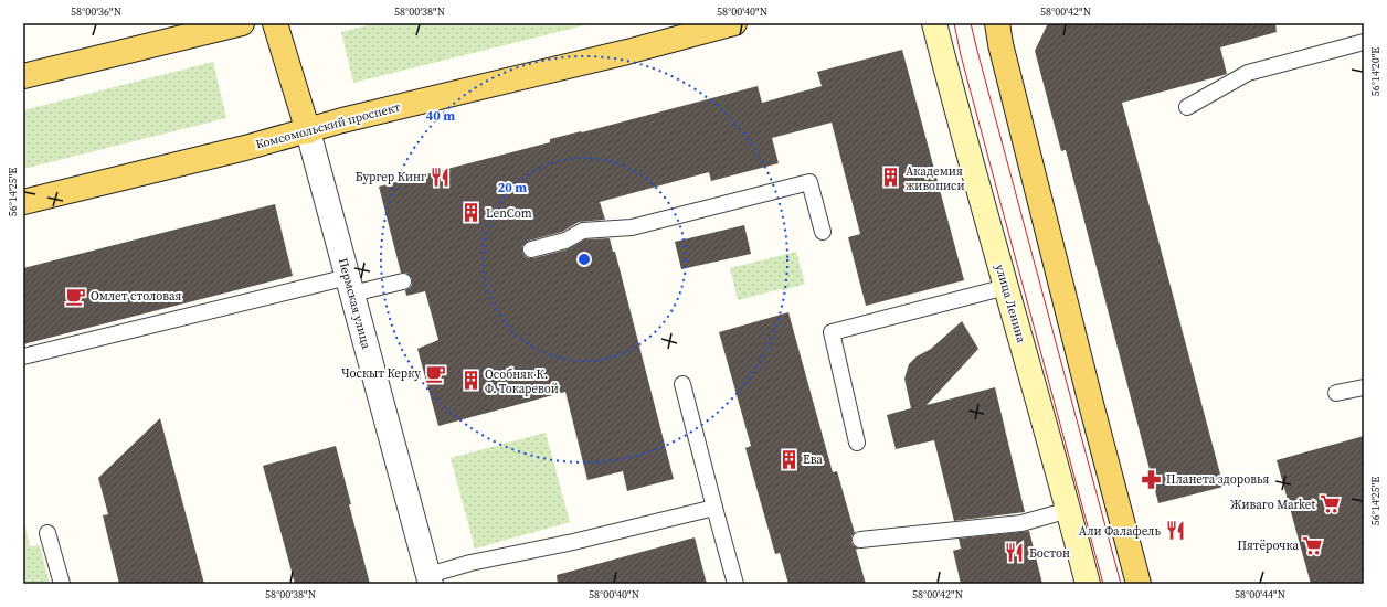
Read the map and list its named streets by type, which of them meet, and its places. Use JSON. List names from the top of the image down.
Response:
{
  "streets": {
    "main road": ["Комсомольский проспект", "Пермская улица", "улица Ленина"]
  },
  "crossings": [
    ["Комсомольский проспект", "Пермская улица"]
  ],
  "places": {
    "restaurant": ["Бургер Кинг", "Али Фалафель", "Бостон"],
    "building": [
      "Академия живописи",
      "LenCom",
      "Особняк К. Ф. Токаревой",
      "Ева"
    ],
    "cafe": ["Омлет столовая", "Чоскыт Керку"],
    "pharmacy": ["Планета здоровья"],
    "supermarket": ["Живаго Market", "Пятёрочка"]
  },
  "coordinates": [
    "58°00'36\"N",
    "58°00'38\"N",
    "58°00'40\"N",
    "58°00'42\"N",
    "56°14'20\"E",
    "56°14'25\"E",
    "58°00'44\"N"
  ],
  "rings": ["40 m", "20 m"]
}
